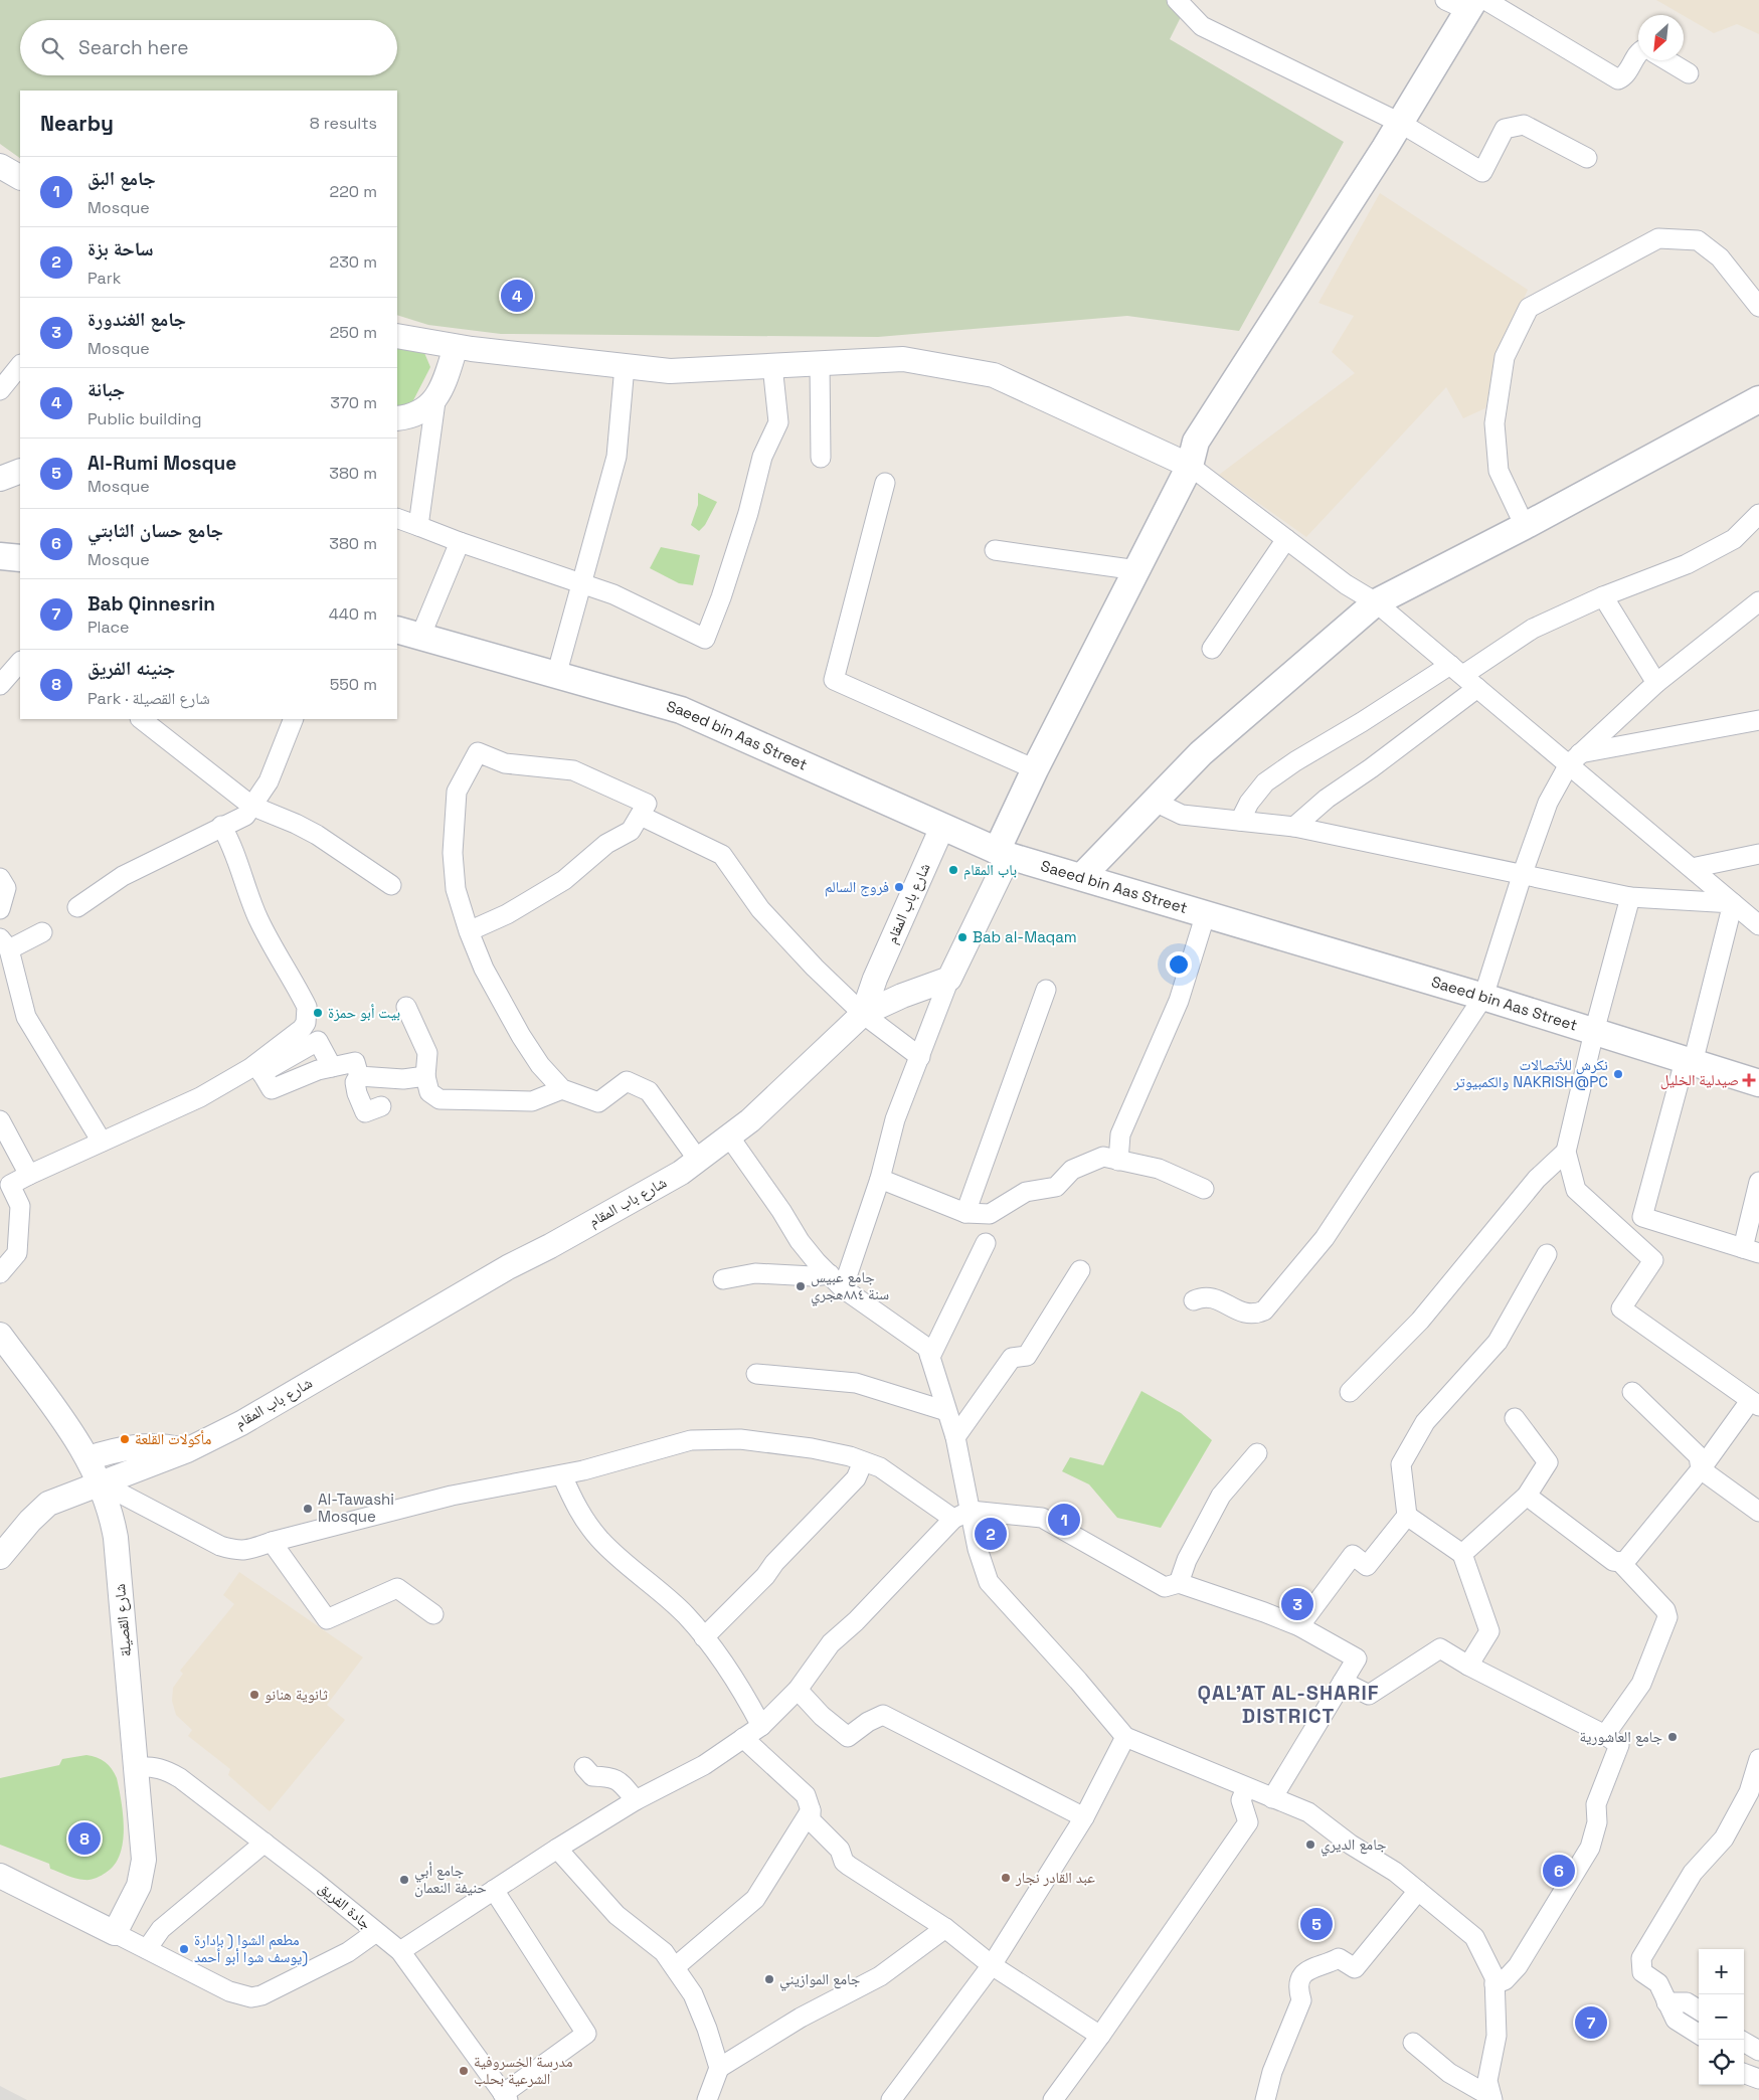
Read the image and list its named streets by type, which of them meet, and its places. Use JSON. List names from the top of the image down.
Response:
{
  "streets": {
    "main road": ["Saeed bin Aas Street"],
    "street": ["شارع باب المقام", "شارع القصيلة", "جادة الفريق"]
  },
  "crossings": [
    ["Saeed bin Aas Street", "شارع باب المقام"],
    ["شارع باب المقام", "شارع القصيلة"],
    ["شارع القصيلة", "جادة الفريق"]
  ],
  "districts": ["QAL'AT AL-SHARIF DISTRICT"],
  "places": {
    "other": [
      "باب المقام",
      "فروج السالم",
      "Bab al-Maqam",
      "بيت أبو حمزة",
      "نكرش للأتصالات والكمبيوتر NAKRISH@PC",
      "جامع عبيس سنة ٨٨٤هجري",
      "مأكولات القلعة",
      "Al-Tawashi Mosque",
      "ثانوية هنانو",
      "جامع العاشورية",
      "جامع الديري",
      "عبد القادر نجار",
      "جامع أبي حنيفة النعمان",
      "مطعم الشوا ( بإدارة يوسف شوا أبو أحمد)",
      "جامع الموازيني",
      "مدرسة الخسروفية الشرعية بحلب"
    ],
    "health": ["صيدلية الخليل"]
  },
  "north": "bottom left",
  "page": {
    "search": "Search here",
    "heading": ["Nearby", "8 results"],
    "list": [
      {
        "mark": "1",
        "name": "جامع البق",
        "note": "Mosque",
        "value": "220 m"
      },
      {
        "mark": "2",
        "name": "ساحة بزة",
        "note": "Park",
        "value": "230 m"
      },
      {
        "mark": "3",
        "name": "جامع الغندورة",
        "note": "Mosque",
        "value": "250 m"
      },
      {
        "mark": "4",
        "name": "جبانة",
        "note": "Public building",
        "value": "370 m"
      },
      {
        "mark": "5",
        "name": "Al-Rumi Mosque",
        "note": "Mosque",
        "value": "380 m"
      },
      {
        "mark": "6",
        "name": "جامع حسان الثابتي",
        "note": "Mosque",
        "value": "380 m"
      },
      {
        "mark": "7",
        "name": "Bab Qinnesrin",
        "note": "Place",
        "value": "440 m"
      },
      {
        "mark": "8",
        "name": "جنينه الفريق",
        "note": "Park · شارع القصيلة",
        "value": "550 m"
      }
    ],
    "pins": [
      "4",
      "1",
      "2",
      "3",
      "8",
      "6",
      "5",
      "7"
    ],
    "map_buttons": ["+", "−"]
  }
}
